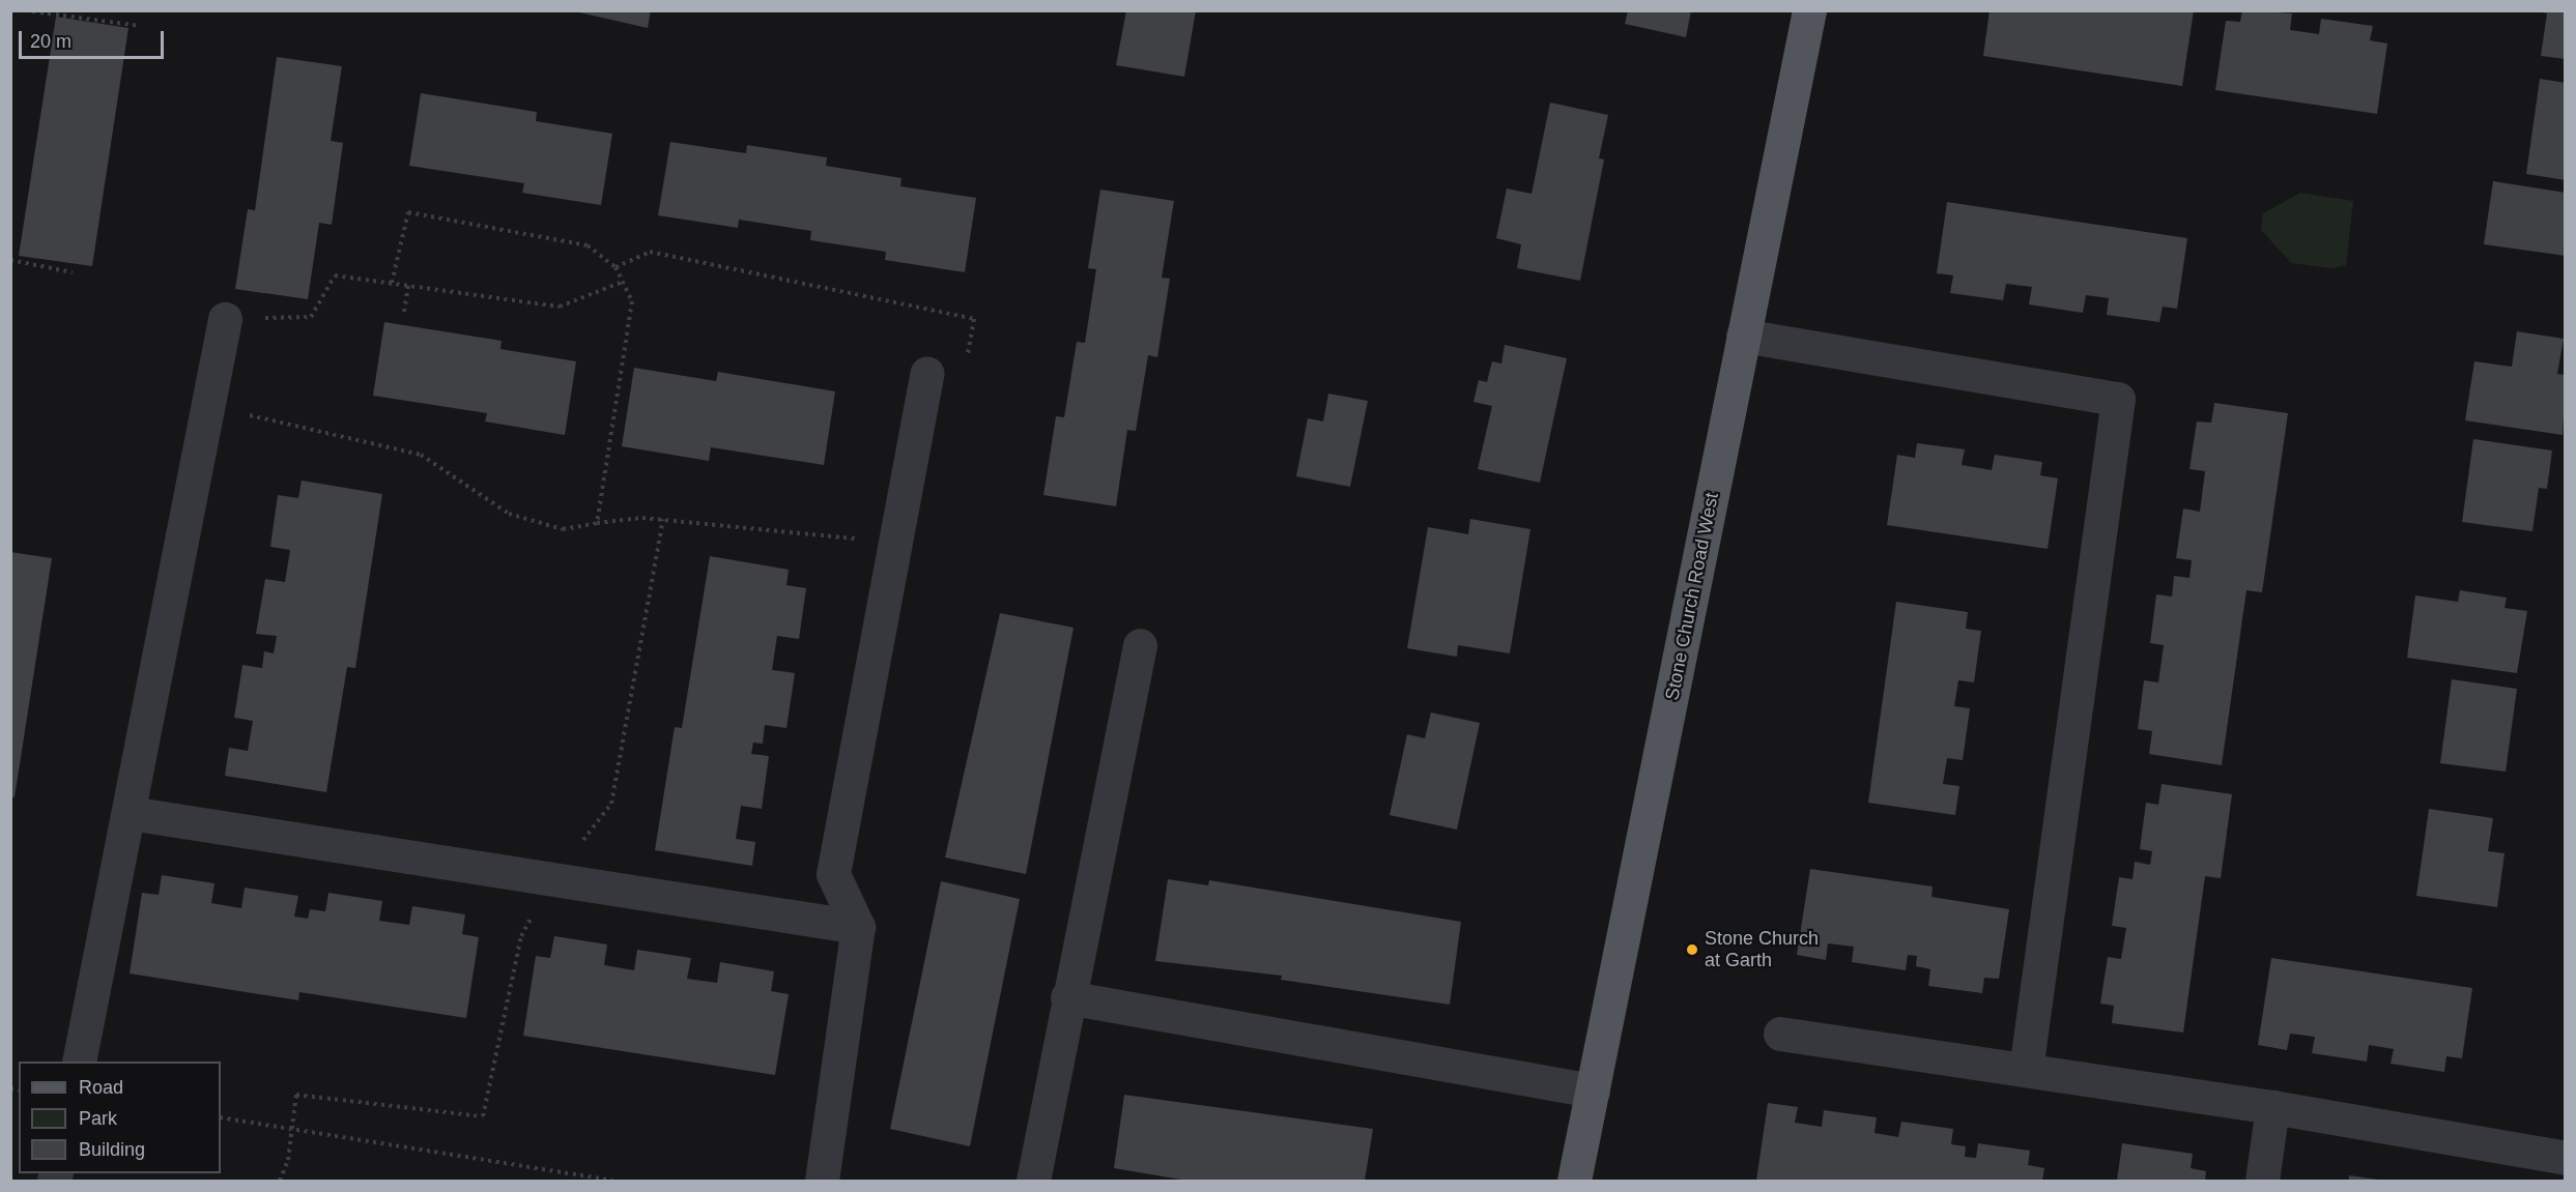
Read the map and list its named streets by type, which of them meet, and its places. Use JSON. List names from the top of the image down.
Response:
{
  "streets": {
    "main road": ["Stone Church Road West"]
  },
  "places": ["Stone Church at Garth"],
  "legend": ["Road", "Park", "Building"],
  "scale_bar": "20 m"
}
